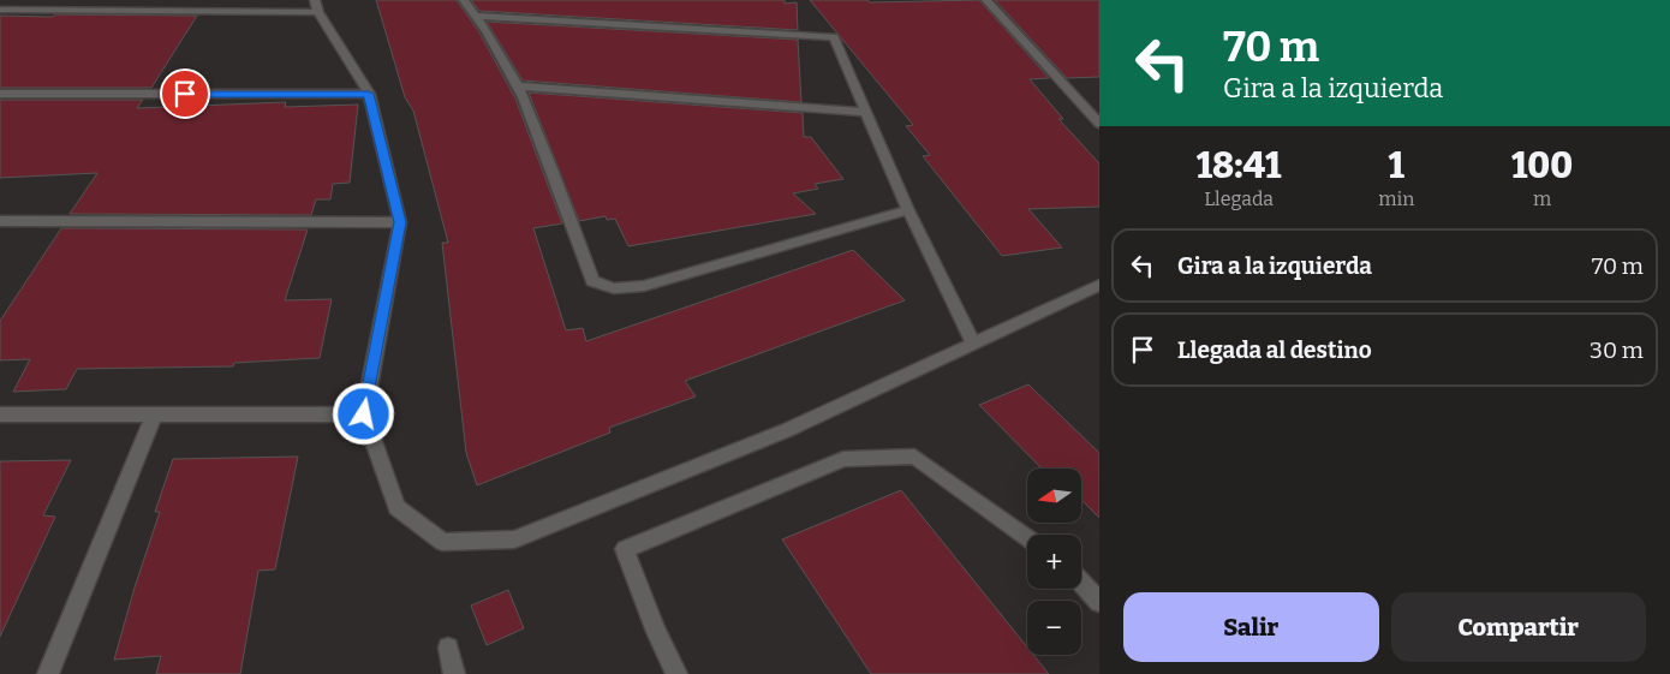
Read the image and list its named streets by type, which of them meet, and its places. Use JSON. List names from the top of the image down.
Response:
{
  "north": "left",
  "page": {
    "turn": ["70 m", "Gira a la izquierda"],
    "eta": [
      "18:41",
      "Llegada",
      "1",
      "min",
      "100",
      "m"
    ],
    "list": [
      {
        "name": "Gira a la izquierda",
        "value": "70 m"
      },
      {
        "name": "Llegada al destino",
        "value": "30 m"
      }
    ],
    "map_buttons": ["+", "−"],
    "buttons": ["Salir", "Compartir"]
  }
}
